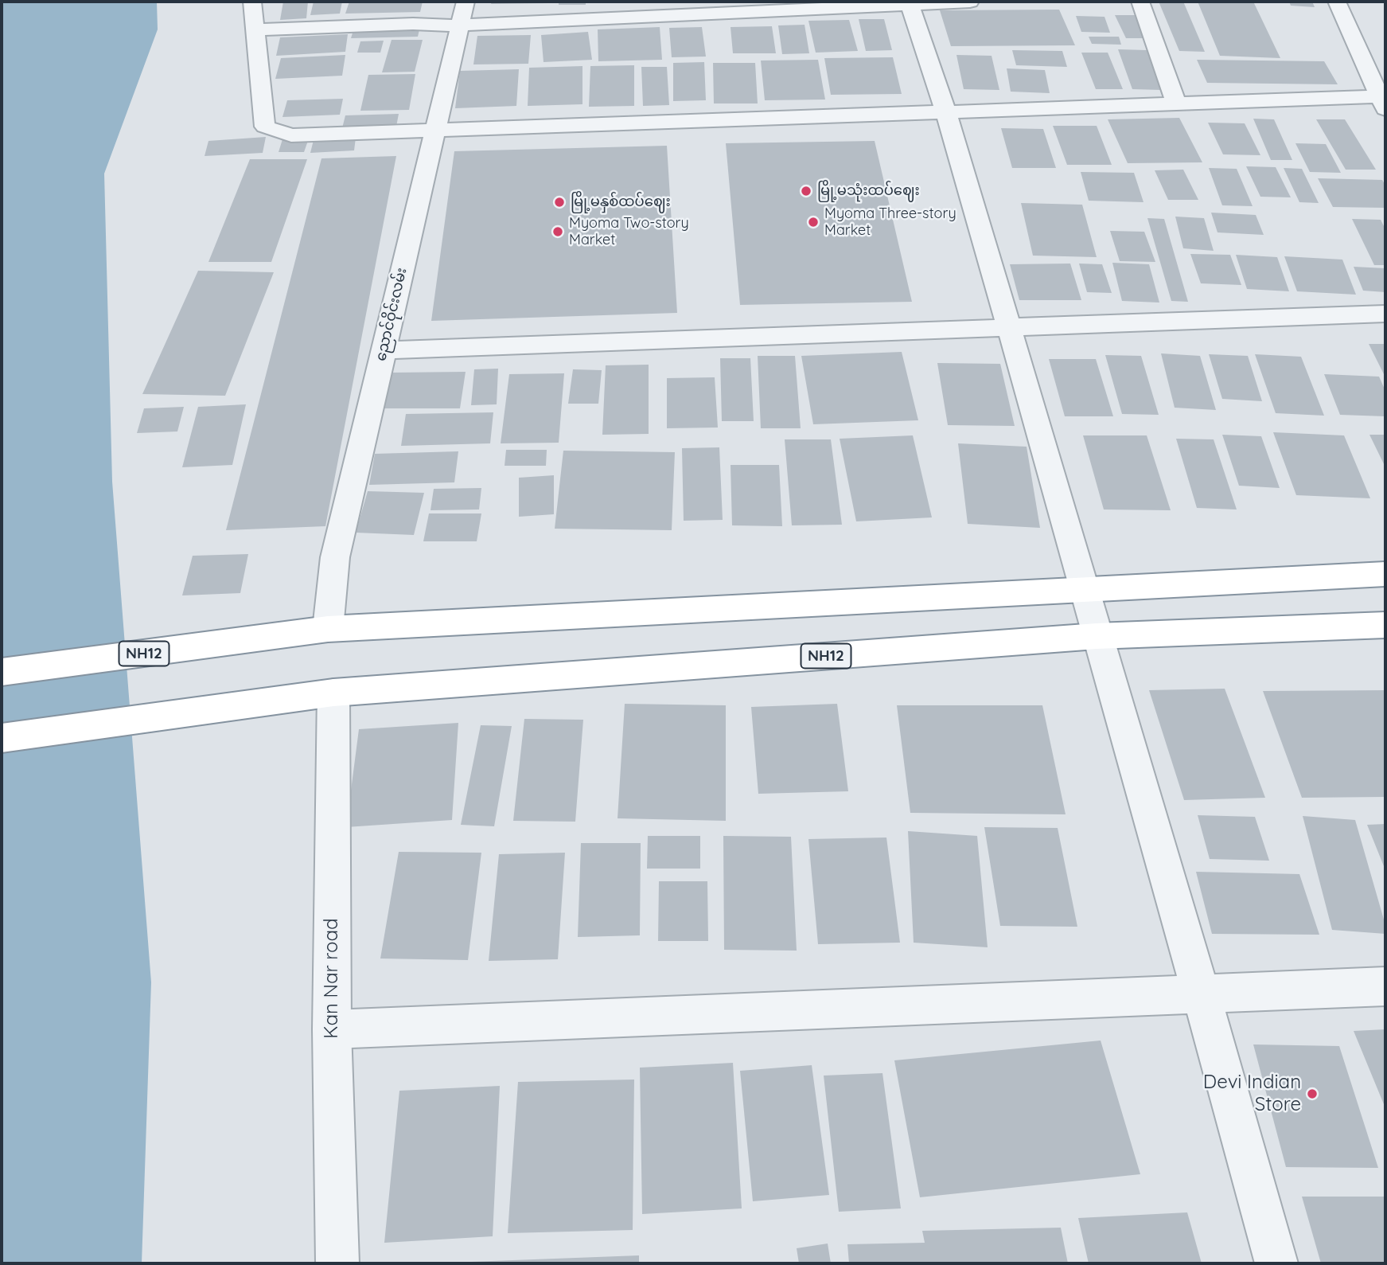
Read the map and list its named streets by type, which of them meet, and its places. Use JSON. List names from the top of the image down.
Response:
{
  "streets": {
    "highway": ["NH12"],
    "street": ["ညောင်ဝိုင်းလမ်း", "Kan Nar road"]
  },
  "crossings": [
    ["ညောင်ဝိုင်းလမ်း", "NH12"],
    ["NH12", "Kan Nar road"]
  ],
  "places": [
    "မြို့မသုံးထပ်ဈေး",
    "မြို့မနှစ်ထပ်ဈေး",
    "Myoma Three-story Market",
    "Myoma Two-story Market",
    "Devi Indian Store"
  ]
}
